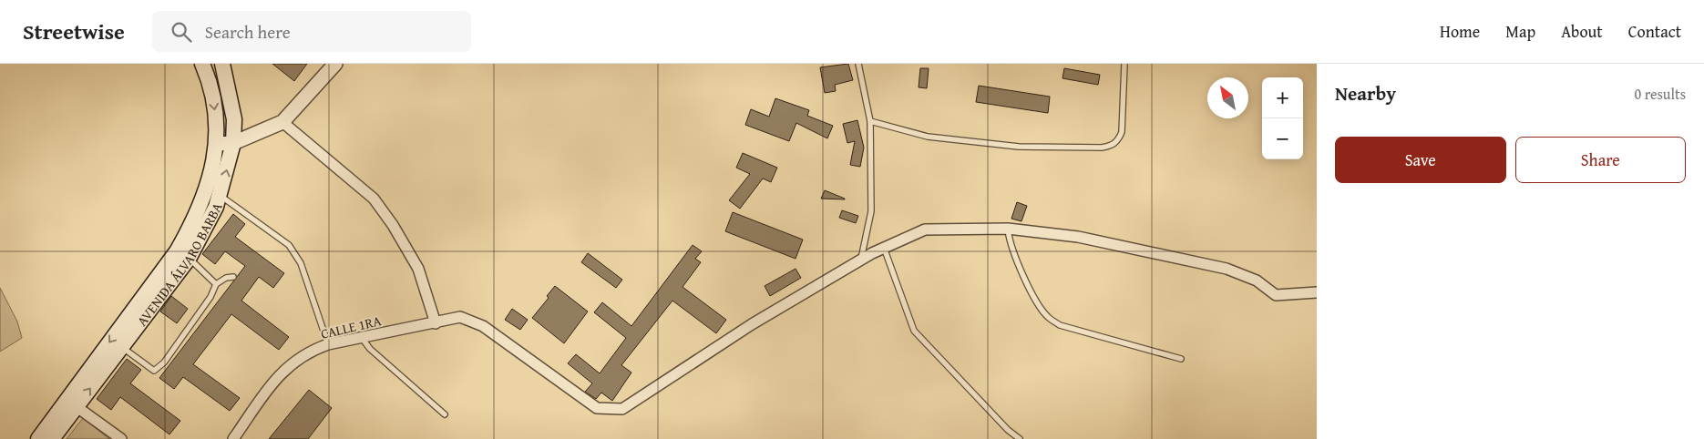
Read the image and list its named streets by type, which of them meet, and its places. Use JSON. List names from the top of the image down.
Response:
{
  "streets": {
    "main road": ["AVENIDA ÁLVARO BARBA"],
    "street": ["CALLE 1RA"]
  },
  "north": "top left",
  "page": {
    "header": "Streetwise",
    "search": "Search here",
    "nav": [
      "Home",
      "Map",
      "About",
      "Contact"
    ],
    "heading": ["Nearby", "0 results"],
    "map_buttons": ["+", "−"],
    "buttons": ["Save", "Share"]
  }
}
